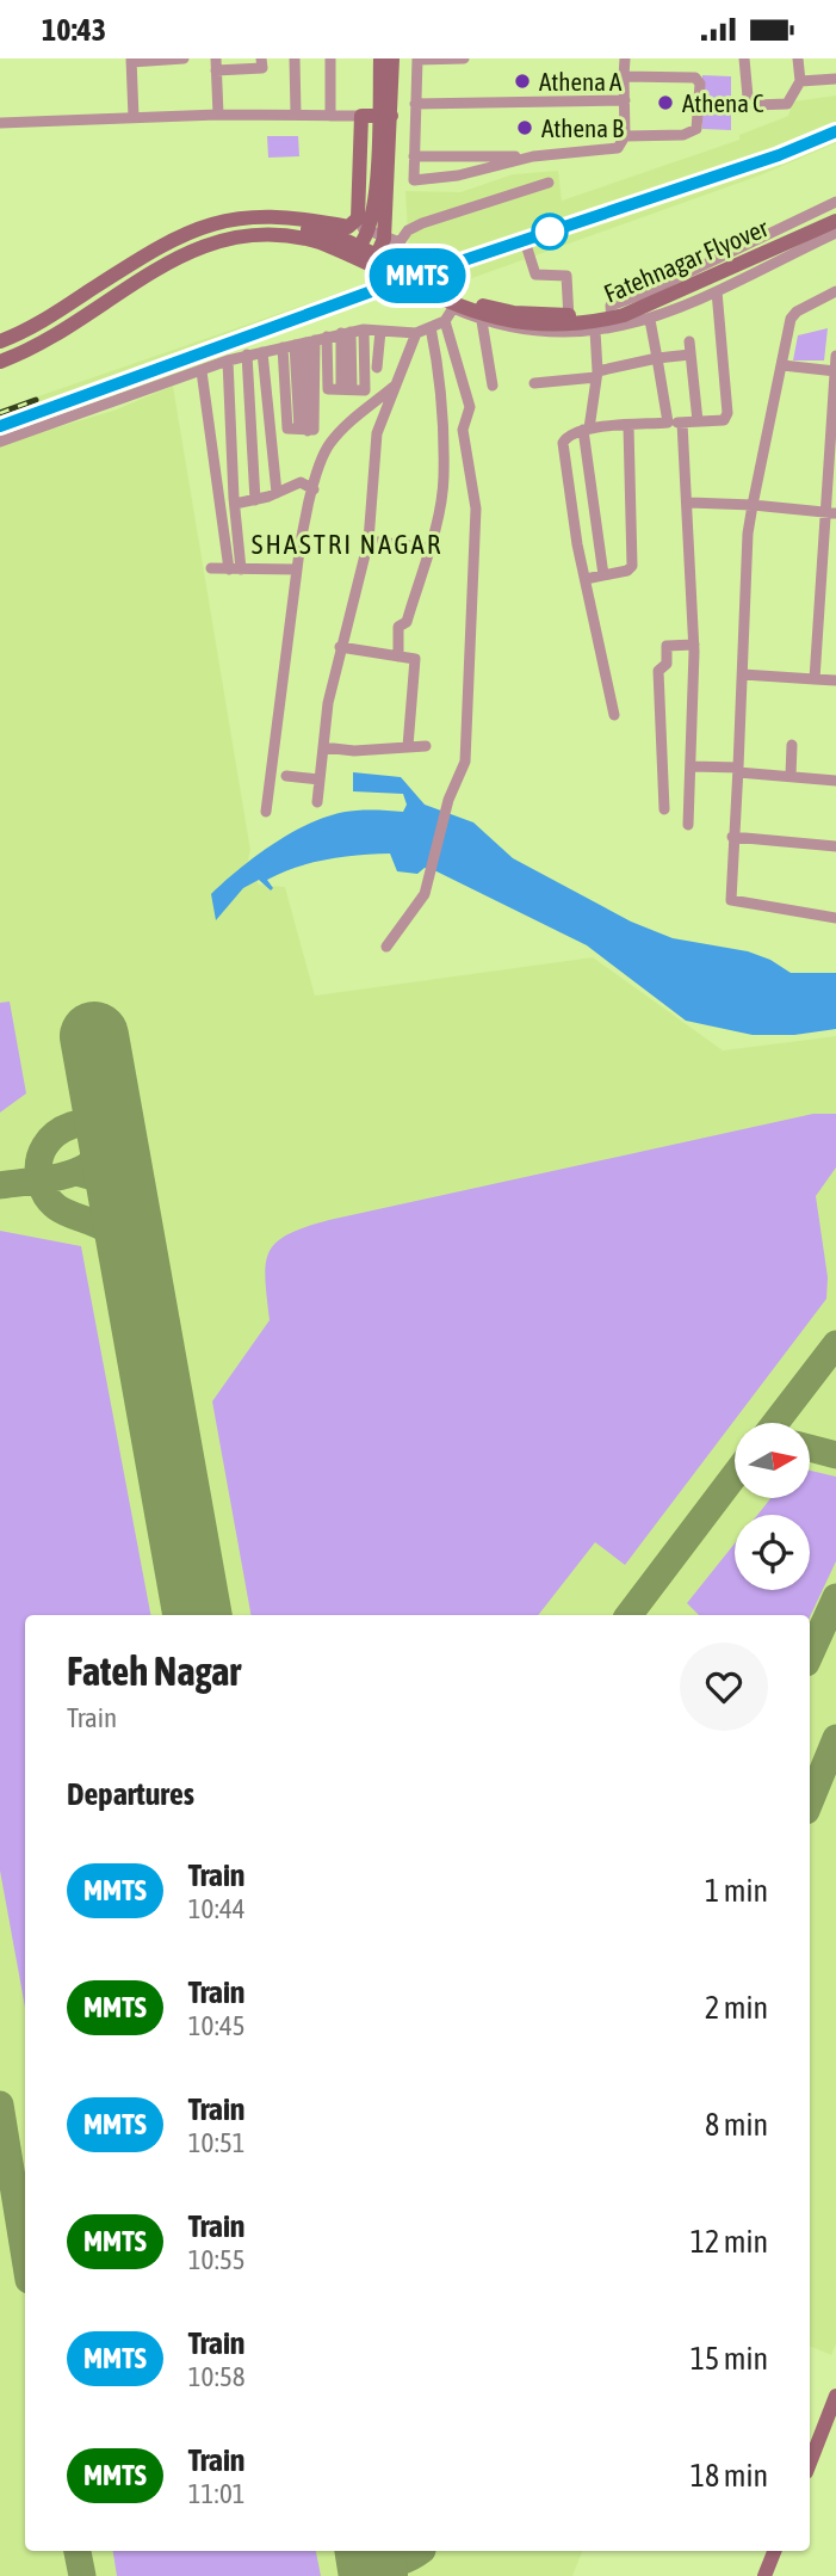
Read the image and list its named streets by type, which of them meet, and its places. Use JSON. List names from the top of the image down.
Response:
{
  "streets": {
    "main road": ["Fatehnagar Flyover"]
  },
  "districts": ["SHASTRI NAGAR"],
  "places": ["Athena A", "Athena C", "Athena B"],
  "north": "right",
  "page": {
    "status": "10:43",
    "on_map": "MMTS",
    "heading": [
      ["Fateh Nagar", "Train"],
      "Departures"
    ],
    "list": [
      {
        "mark": "MMTS",
        "name": "Train",
        "note": "10:44",
        "value": "1 min"
      },
      {
        "mark": "MMTS",
        "name": "Train",
        "note": "10:45",
        "value": "2 min"
      },
      {
        "mark": "MMTS",
        "name": "Train",
        "note": "10:51",
        "value": "8 min"
      },
      {
        "mark": "MMTS",
        "name": "Train",
        "note": "10:55",
        "value": "12 min"
      },
      {
        "mark": "MMTS",
        "name": "Train",
        "note": "10:58",
        "value": "15 min"
      },
      {
        "mark": "MMTS",
        "name": "Train",
        "note": "11:01",
        "value": "18 min"
      }
    ]
  }
}
